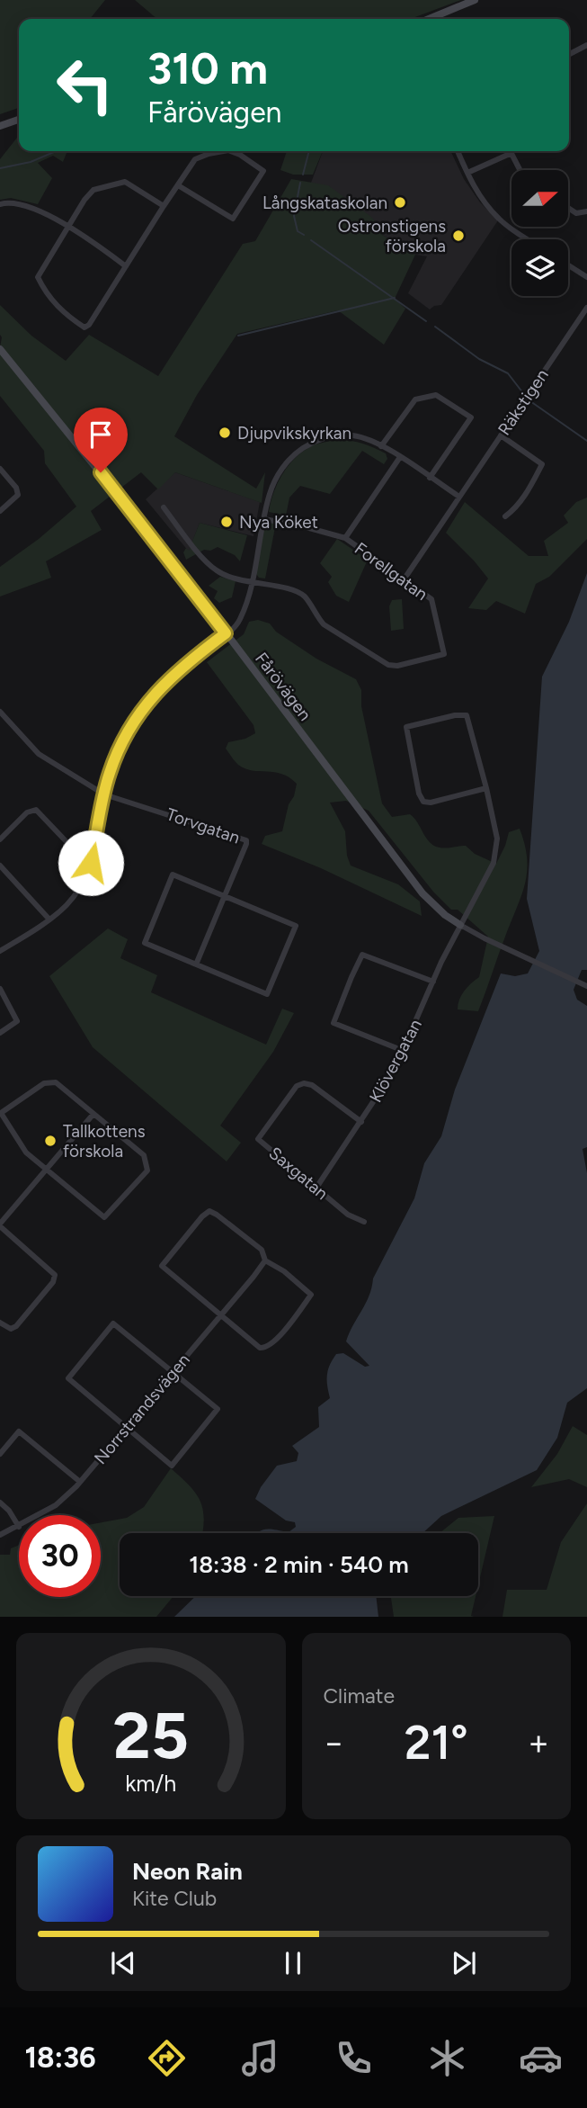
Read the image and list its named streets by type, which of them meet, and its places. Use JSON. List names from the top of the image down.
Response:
{
  "streets": {
    "street": [
      "Räkstigen",
      "Forellgatan",
      "Fårövägen",
      "Torvgatan",
      "Klövergatan",
      "Saxgatan",
      "Norrstrandsvägen"
    ]
  },
  "crossings": [
    ["Räkstigen", "Forellgatan"],
    ["Fårövägen", "Klövergatan"],
    ["Klövergatan", "Saxgatan"]
  ],
  "places": [
    "Långskataskolan",
    "Ostronstigens förskola",
    "Djupvikskyrkan",
    "Nya Köket",
    "Tallkottens förskola"
  ],
  "north": "right",
  "page": {
    "turn": ["310 m", "Fårövägen"],
    "limit": "30",
    "trip": "18:38 · 2 min · 540 m",
    "tile": "Climate",
    "heat": ["−", "21°", "+"],
    "song": ["Neon Rain", "Kite Club"],
    "tabs": "18:36",
    "gauge": ["25", "km/h"]
  }
}
